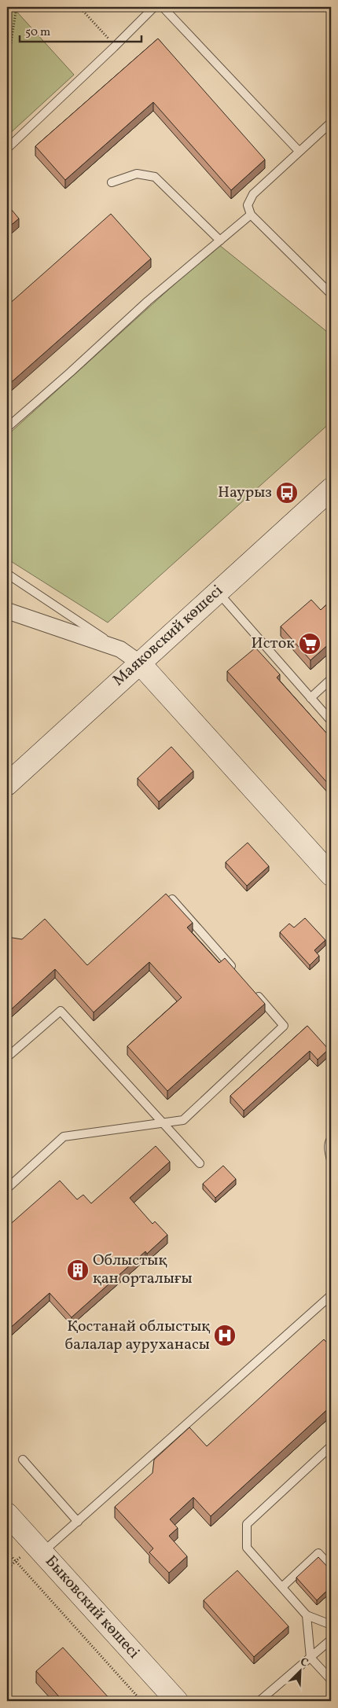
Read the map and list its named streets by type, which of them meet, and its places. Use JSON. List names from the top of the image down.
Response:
{
  "streets": {
    "main road": ["Маяковский көшесі", "Быковский көшесі"]
  },
  "places": {
    "bus stop": ["Наурыз"],
    "supermarket": ["Исток"],
    "building": ["Облыстық қан орталығы"],
    "hospital": ["Қостанай облыстық балалар ауруханасы"]
  },
  "scale_bar": "50 m",
  "north": "top right"
}
